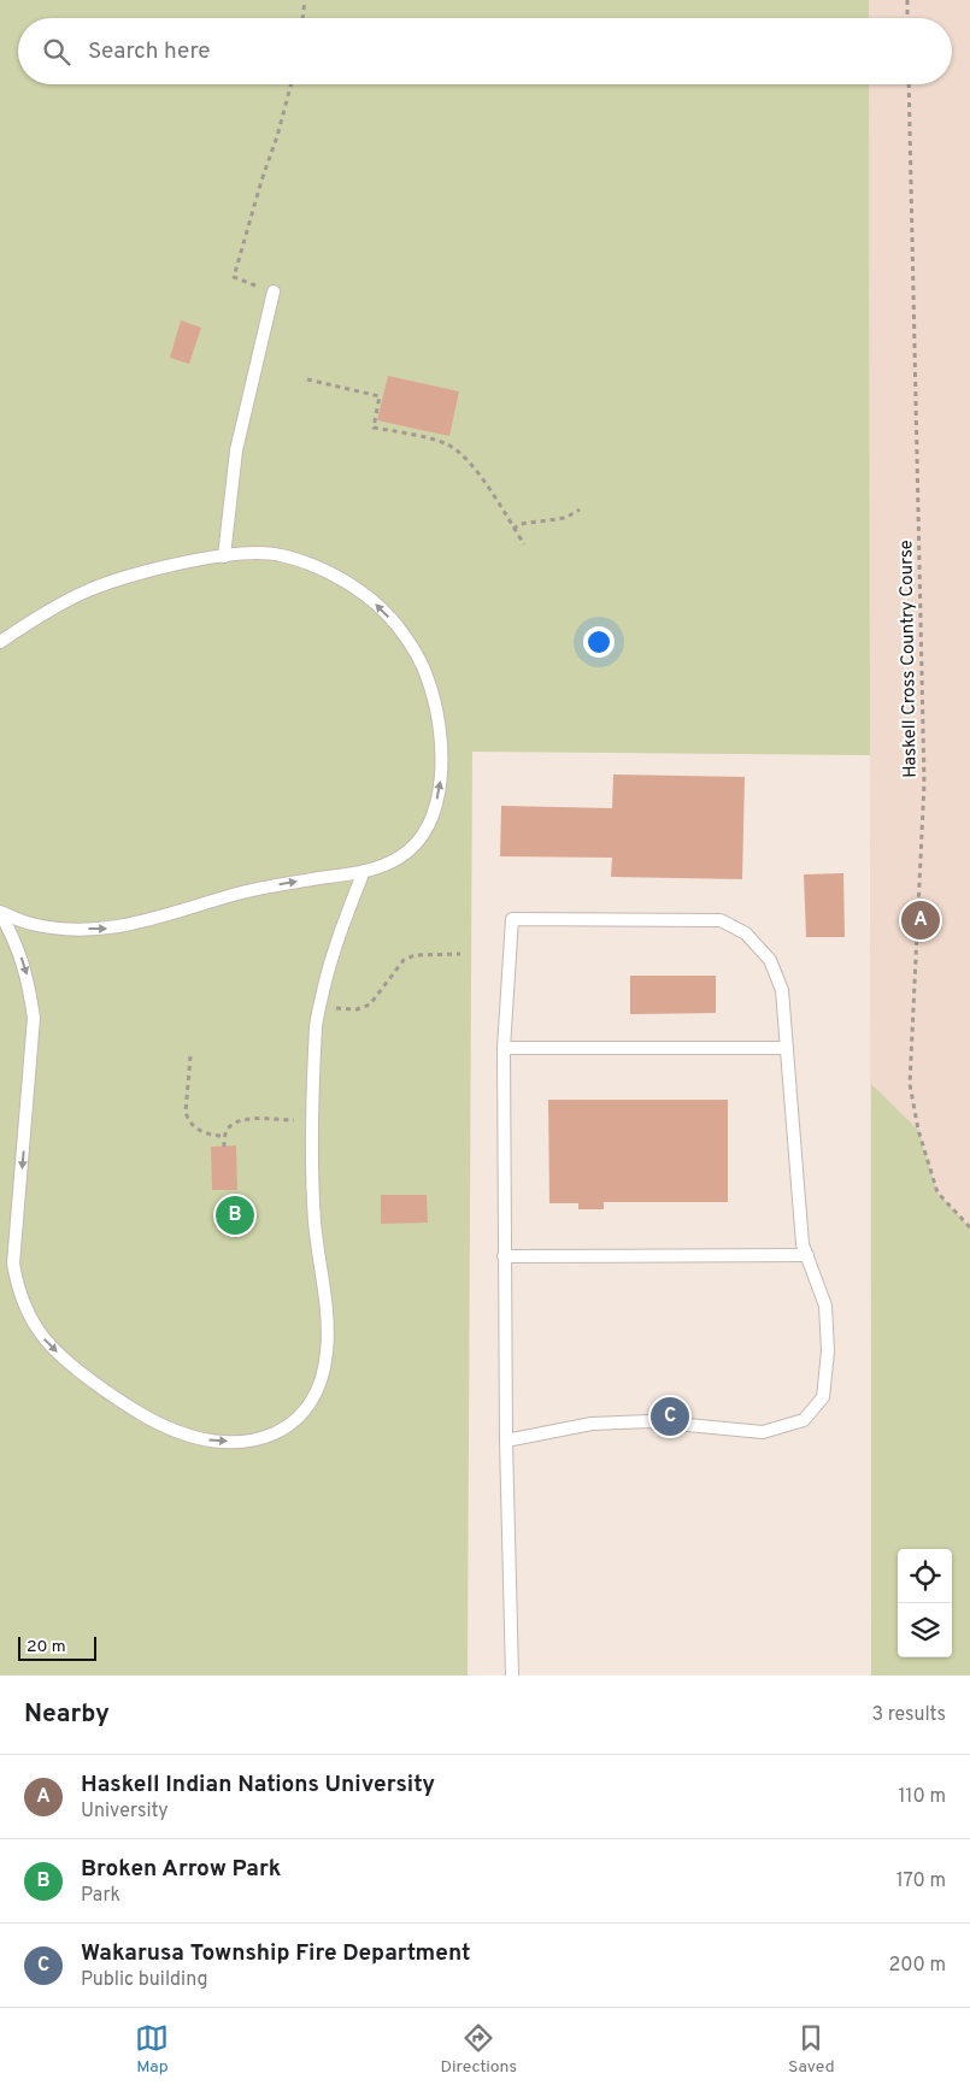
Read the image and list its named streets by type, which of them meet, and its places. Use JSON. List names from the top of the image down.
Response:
{
  "streets": {
    "path": ["Haskell Cross Country Course"]
  },
  "scale_bar": "20 m",
  "page": {
    "search": "Search here",
    "pins": ["A", "B", "C"],
    "scale": "20 m",
    "heading": ["Nearby", "3 results"],
    "list": [
      {
        "mark": "A",
        "name": "Haskell Indian Nations University",
        "note": "University",
        "value": "110 m"
      },
      {
        "mark": "B",
        "name": "Broken Arrow Park",
        "note": "Park",
        "value": "170 m"
      },
      {
        "mark": "C",
        "name": "Wakarusa Township Fire Department",
        "note": "Public building",
        "value": "200 m"
      }
    ],
    "nav": ["Map", "Directions", "Saved"]
  }
}
